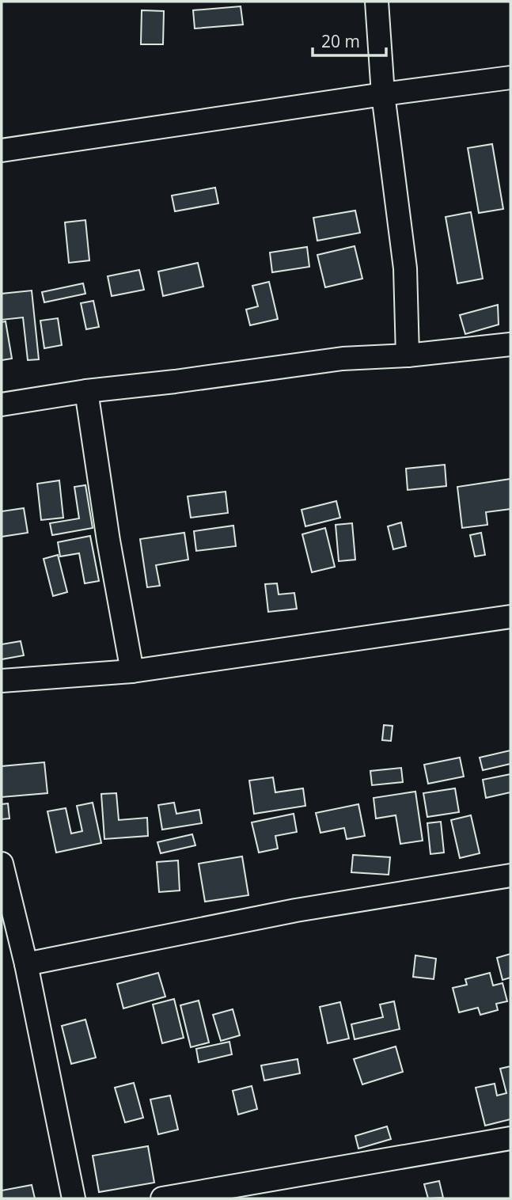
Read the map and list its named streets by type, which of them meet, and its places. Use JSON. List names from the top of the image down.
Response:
{
  "scale_bar": "20 m"
}
